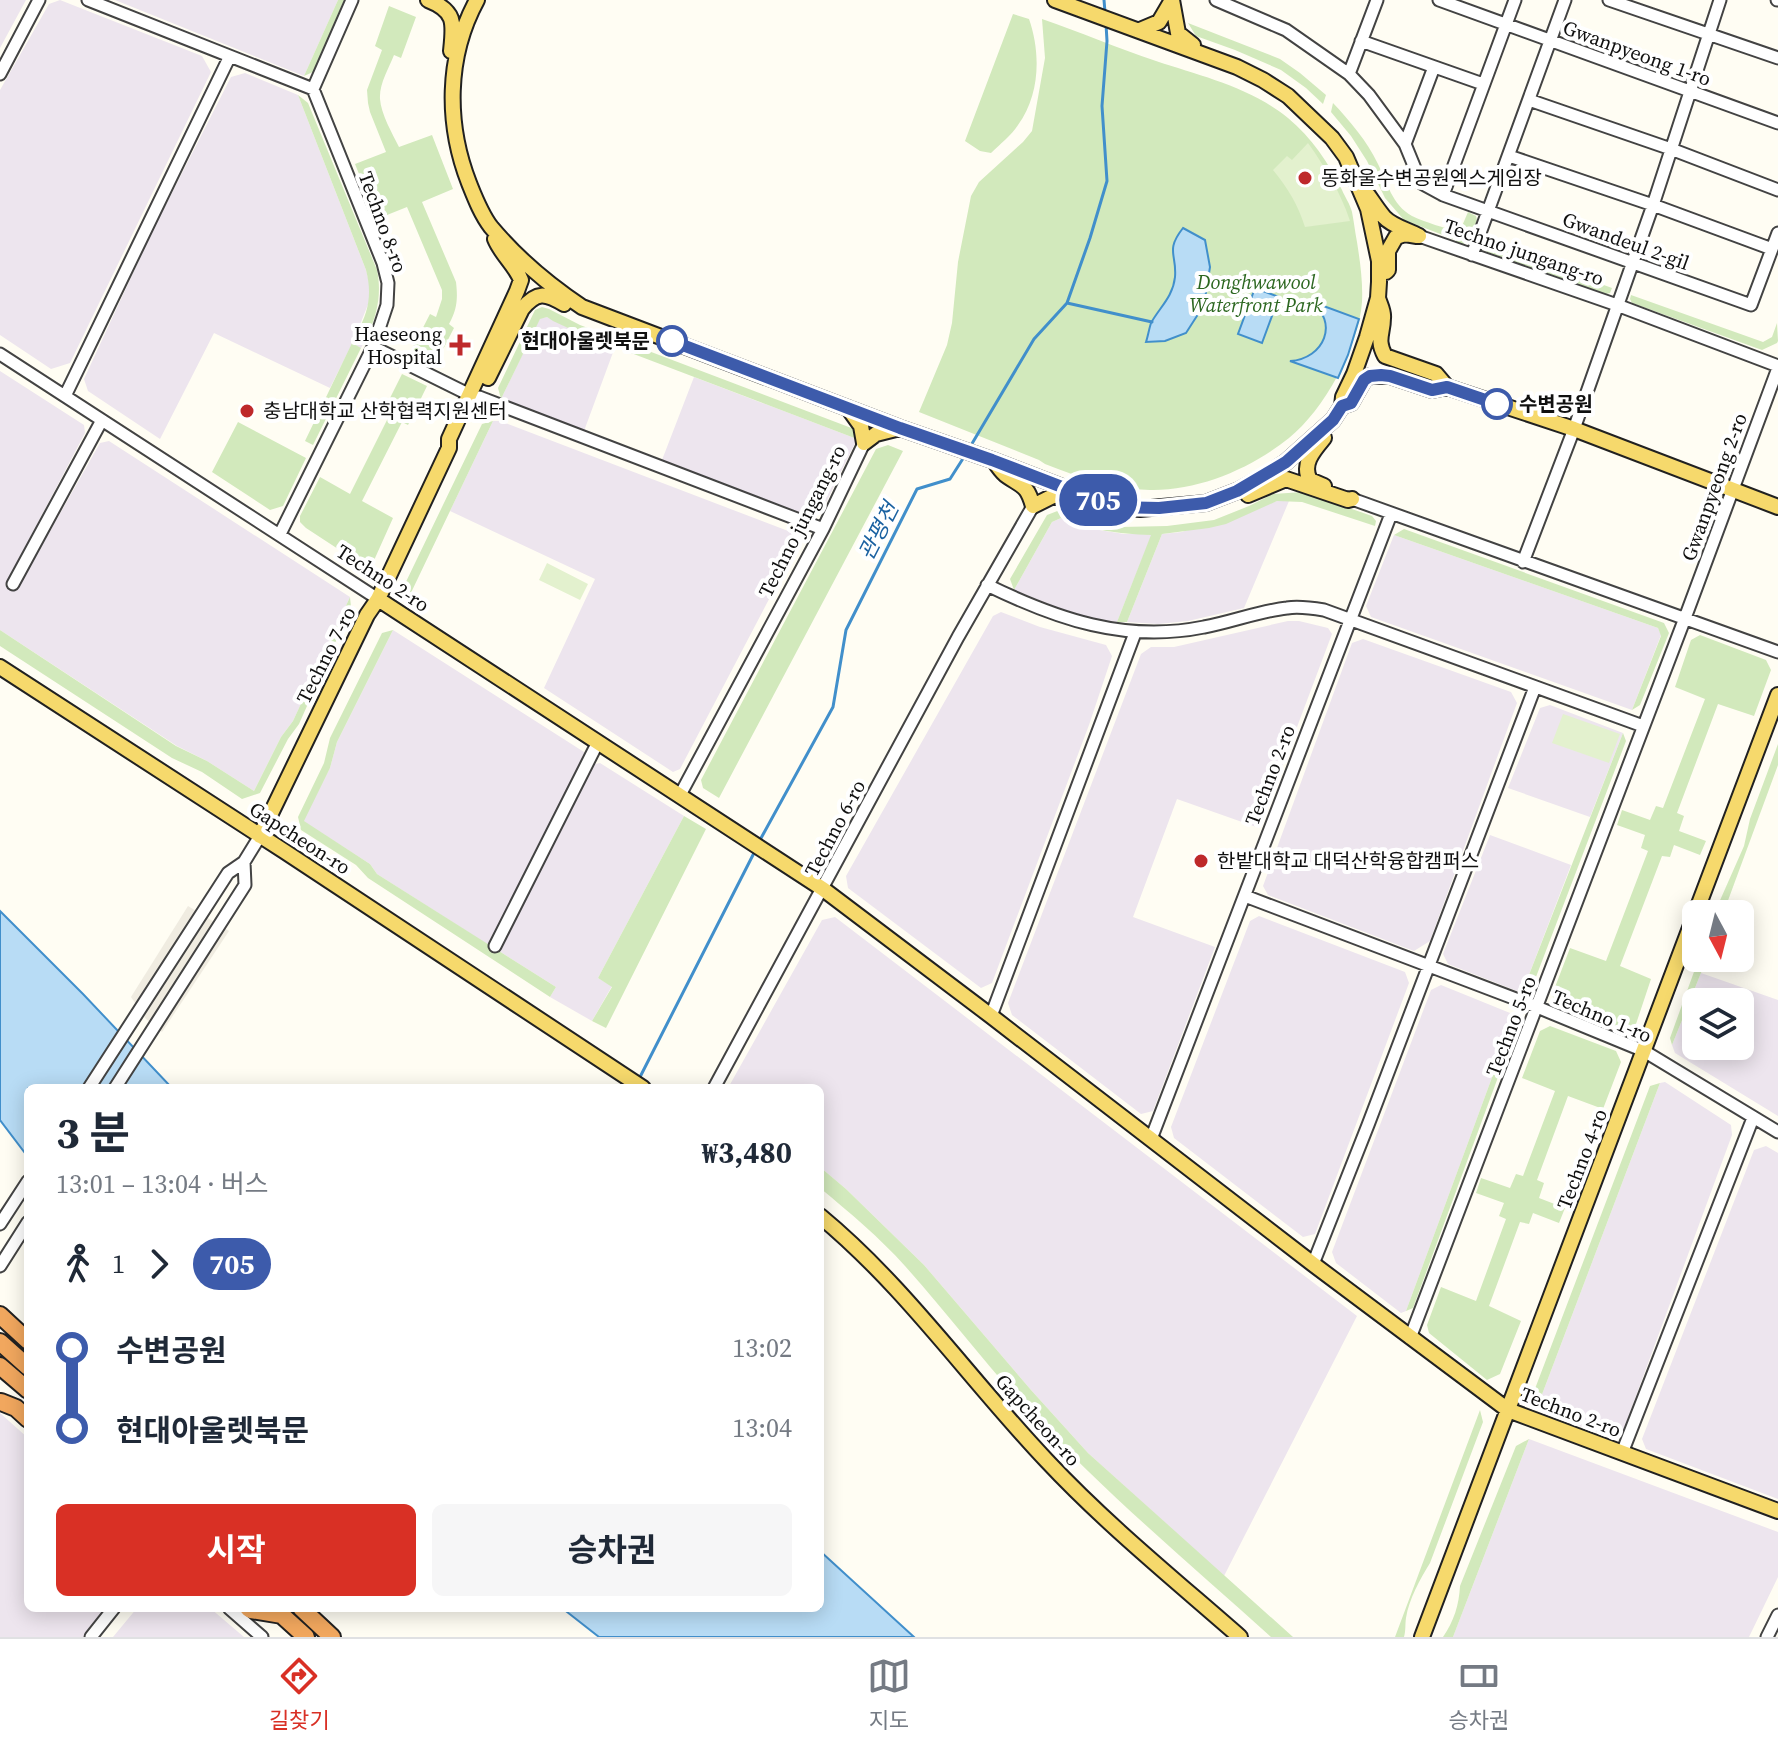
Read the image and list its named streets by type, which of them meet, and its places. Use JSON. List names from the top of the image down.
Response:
{
  "streets": {
    "main road": [
      "Techno 2-ro",
      "Techno 7-ro",
      "Gapcheon-ro",
      "Techno 4-ro"
    ],
    "street": [
      "Gwanpyeong 1-ro",
      "Techno 8-ro",
      "Gwandeul 2-gil",
      "Techno jungang-ro",
      "Gwanpyeong 2-ro",
      "Techno 6-ro",
      "Techno 1-ro",
      "Techno 5-ro"
    ]
  },
  "crossings": [
    ["Techno 8-ro", "Techno 2-ro"],
    ["Techno jungang-ro", "Gwanpyeong 2-ro"],
    ["Techno jungang-ro", "Techno 2-ro"],
    ["Gwanpyeong 2-ro", "Techno 5-ro"],
    ["Techno 2-ro", "Techno 7-ro"],
    ["Techno 2-ro", "Techno 6-ro"],
    ["Techno 2-ro", "Techno 1-ro"],
    ["Techno 2-ro", "Techno 5-ro"],
    ["Techno 2-ro", "Techno 4-ro"],
    ["Techno 7-ro", "Gapcheon-ro"],
    ["Techno 1-ro", "Techno 5-ro"],
    ["Techno 1-ro", "Techno 4-ro"]
  ],
  "water": ["관평천"],
  "parks": ["Donghwawool Waterfront Park"],
  "places": {
    "other": [
      "동화울수변공원엑스게임장",
      "현대아울렛북문",
      "수변공원",
      "충남대학교 산학협력지원센터",
      "한밭대학교 대덕산학융합캠퍼스"
    ],
    "health": ["Haeseong Hospital"]
  },
  "lines": ["bus line 705"],
  "north": "bottom",
  "page": {
    "on_map": "705",
    "heading": ["3 분", "13:01 – 13:04 · 버스", "₩3,480"],
    "legs": ["1", "705"],
    "list": [
      {
        "name": "수변공원",
        "value": "13:02"
      },
      {
        "name": "현대아울렛북문",
        "value": "13:04"
      }
    ],
    "buttons": ["시작", "승차권"],
    "tabs": ["길찾기", "지도", "승차권"]
  }
}
